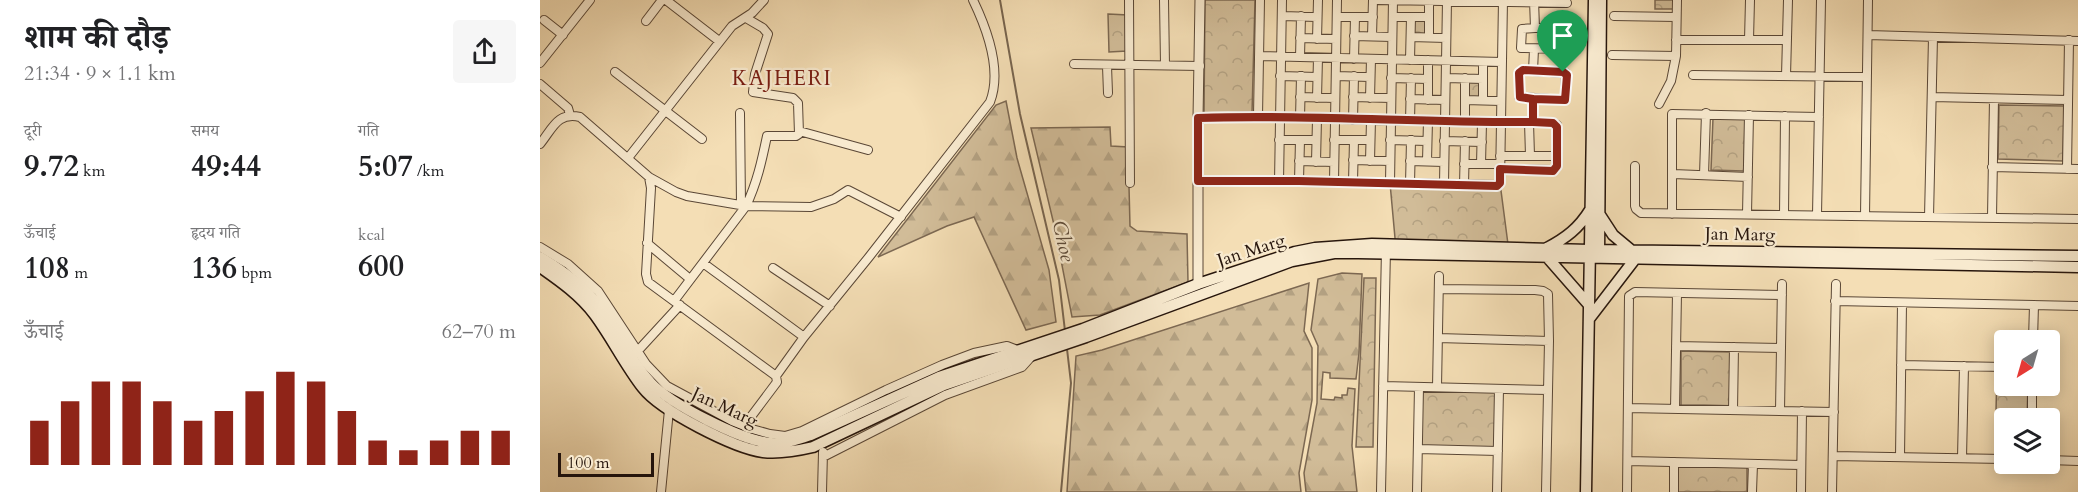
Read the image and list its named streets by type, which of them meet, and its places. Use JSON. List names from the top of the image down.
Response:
{
  "streets": {
    "main road": ["Jan Marg"]
  },
  "districts": ["KAJHERI"],
  "water": ["Choe"],
  "scale_bar": "100 m",
  "north": "bottom left",
  "page": {
    "heading": ["शाम की दौड़", "21:34 · 9 × 1.1 km"],
    "stats": [
      ["दूरी", "9.72 km"],
      ["समय", "49:44"],
      ["गति", "5:07 /km"],
      ["ऊँचाई", "108 m"],
      ["हृदय गति", "136 bpm"],
      ["kcal", "600"]
    ],
    "chart": ["ऊँचाई", "62–70 m"],
    "scale": "100 m"
  }
}
